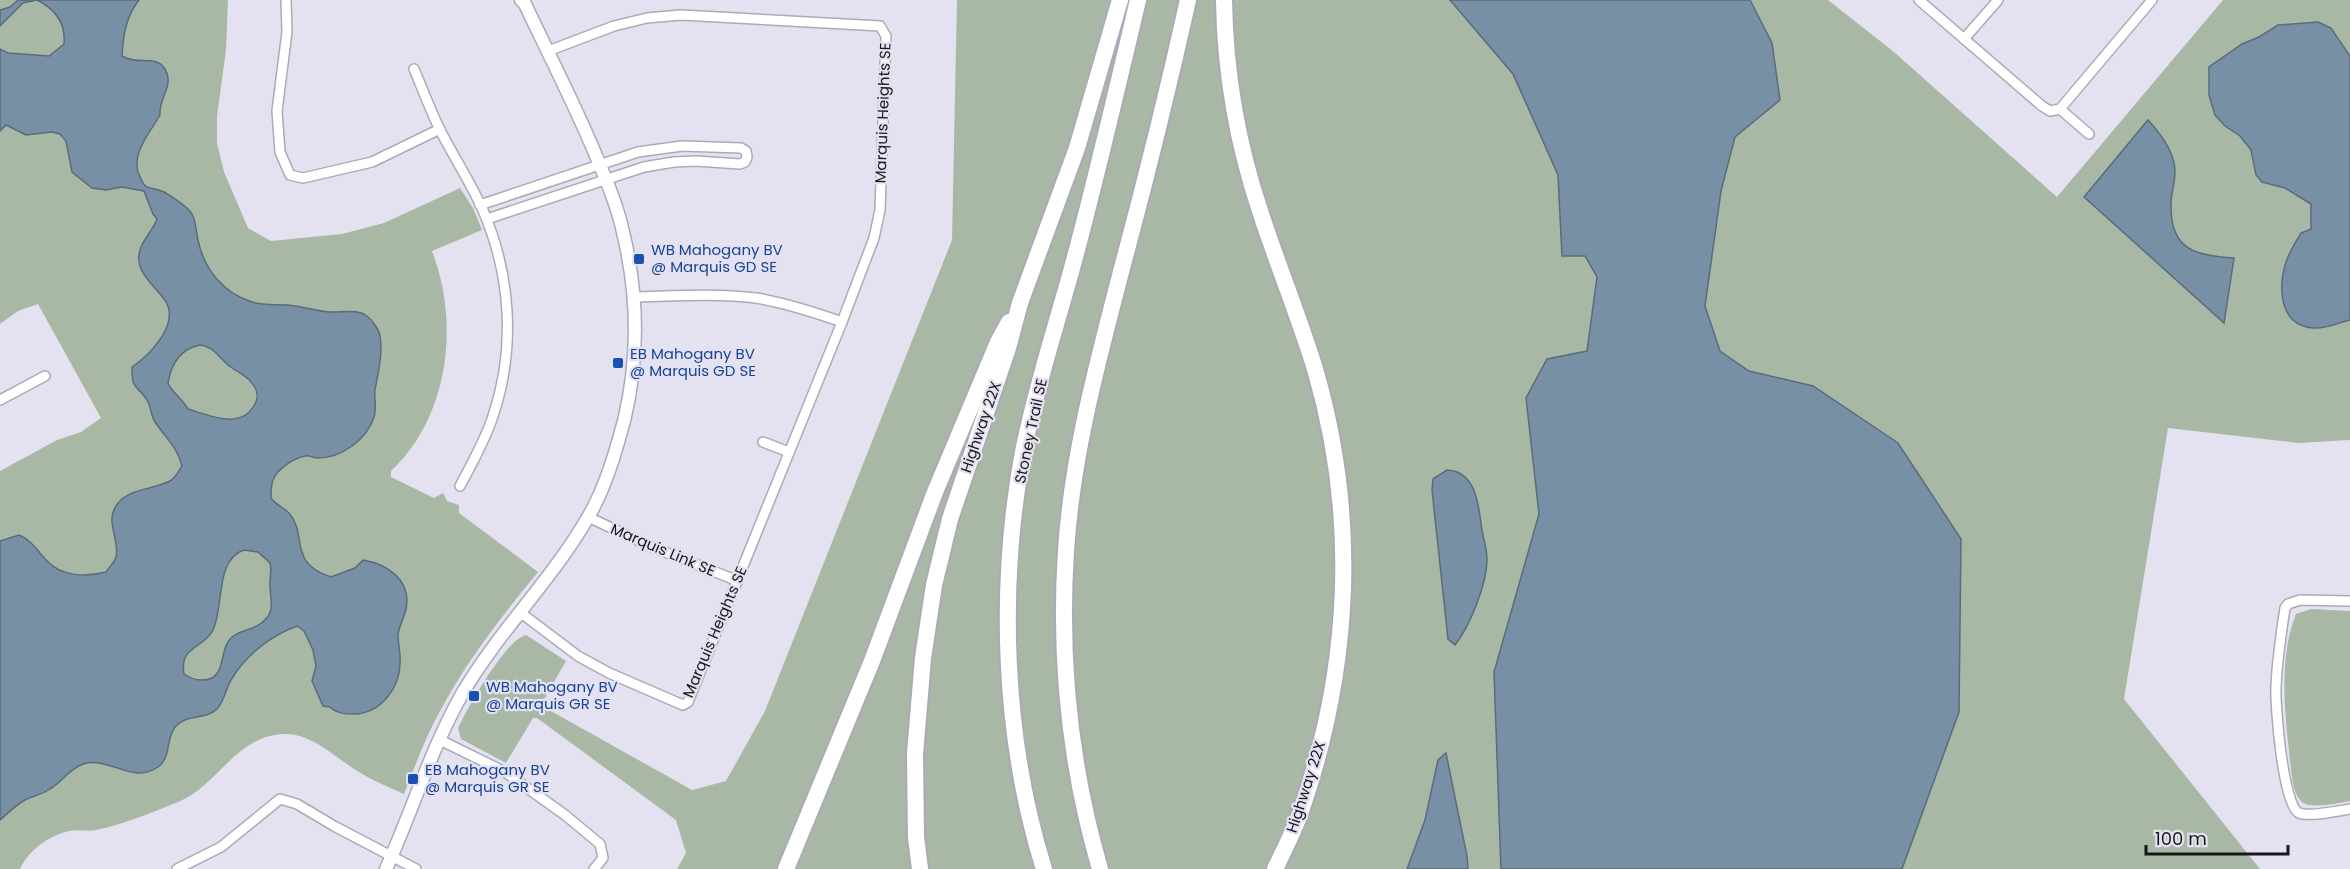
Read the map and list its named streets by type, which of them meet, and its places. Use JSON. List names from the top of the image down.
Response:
{
  "streets": {
    "highway": ["Highway 22X", "Stoney Trail SE"],
    "street": ["Marquis Heights SE", "Marquis Link SE"]
  },
  "crossings": [
    ["Marquis Heights SE", "Marquis Link SE"]
  ],
  "places": {
    "transit": [
      "WB Mahogany BV @ Marquis GD SE",
      "EB Mahogany BV @ Marquis GD SE",
      "WB Mahogany BV @ Marquis GR SE",
      "EB Mahogany BV @ Marquis GR SE"
    ]
  },
  "scale_bar": "100 m"
}
